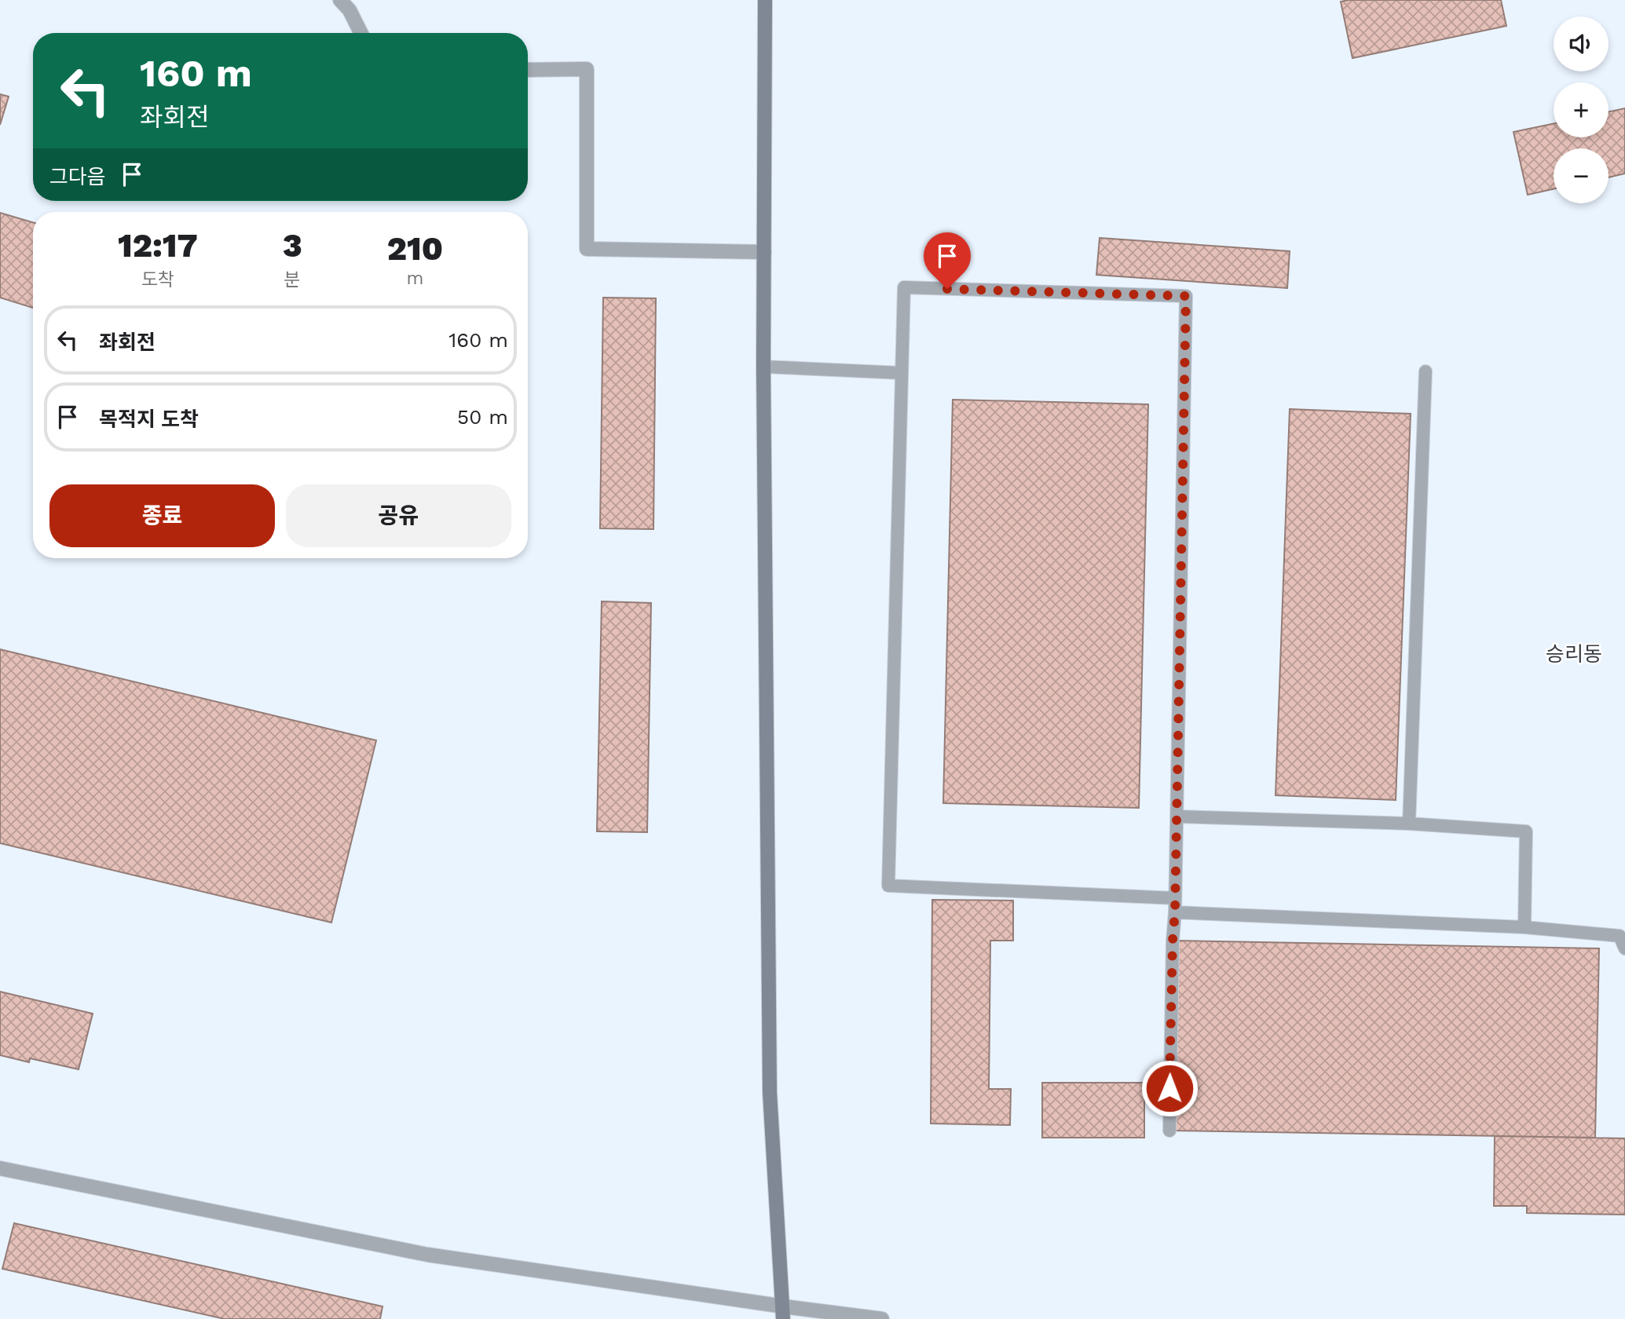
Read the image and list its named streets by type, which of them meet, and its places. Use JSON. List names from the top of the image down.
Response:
{
  "districts": ["승리동"],
  "page": {
    "map_buttons": ["+", "−"],
    "turn": ["160 m", "좌회전"],
    "then": "그다음",
    "eta": [
      "12:17",
      "도착",
      "3",
      "분",
      "210",
      "m"
    ],
    "list": [
      {
        "name": "좌회전",
        "value": "160 m"
      },
      {
        "name": "목적지 도착",
        "value": "50 m"
      }
    ],
    "buttons": ["종료", "공유"]
  }
}
